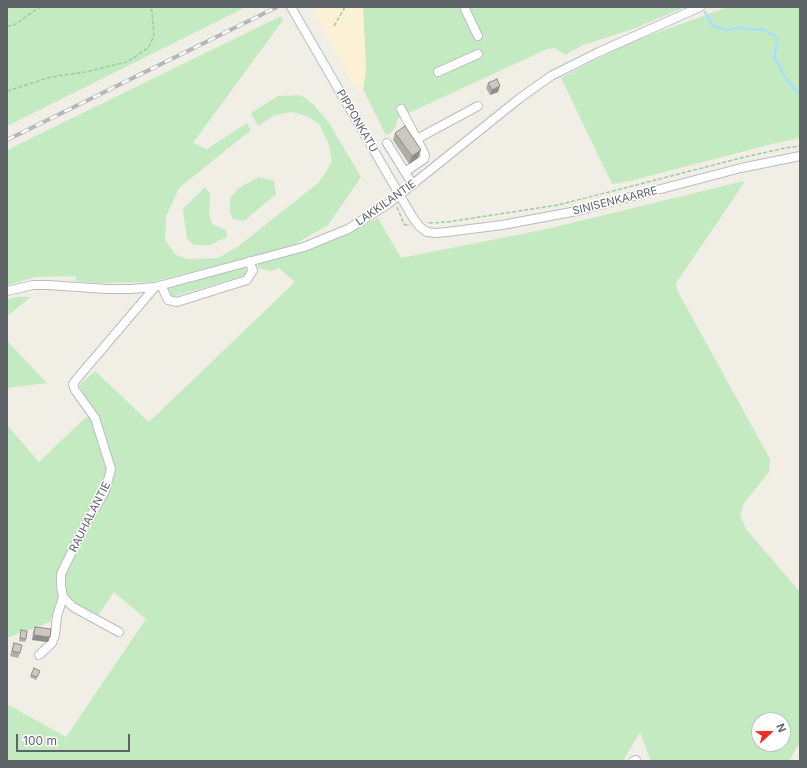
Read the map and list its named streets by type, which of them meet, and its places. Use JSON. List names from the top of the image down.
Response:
{
  "streets": {
    "street": [
      "PIPPONKATU",
      "SINISENKAARRE",
      "LAKKILANTIE",
      "RAUHALANTIE"
    ]
  },
  "crossings": [
    ["PIPPONKATU", "SINISENKAARRE"],
    ["PIPPONKATU", "LAKKILANTIE"],
    ["LAKKILANTIE", "RAUHALANTIE"]
  ],
  "scale_bar": "100 m",
  "north": "right"
}
